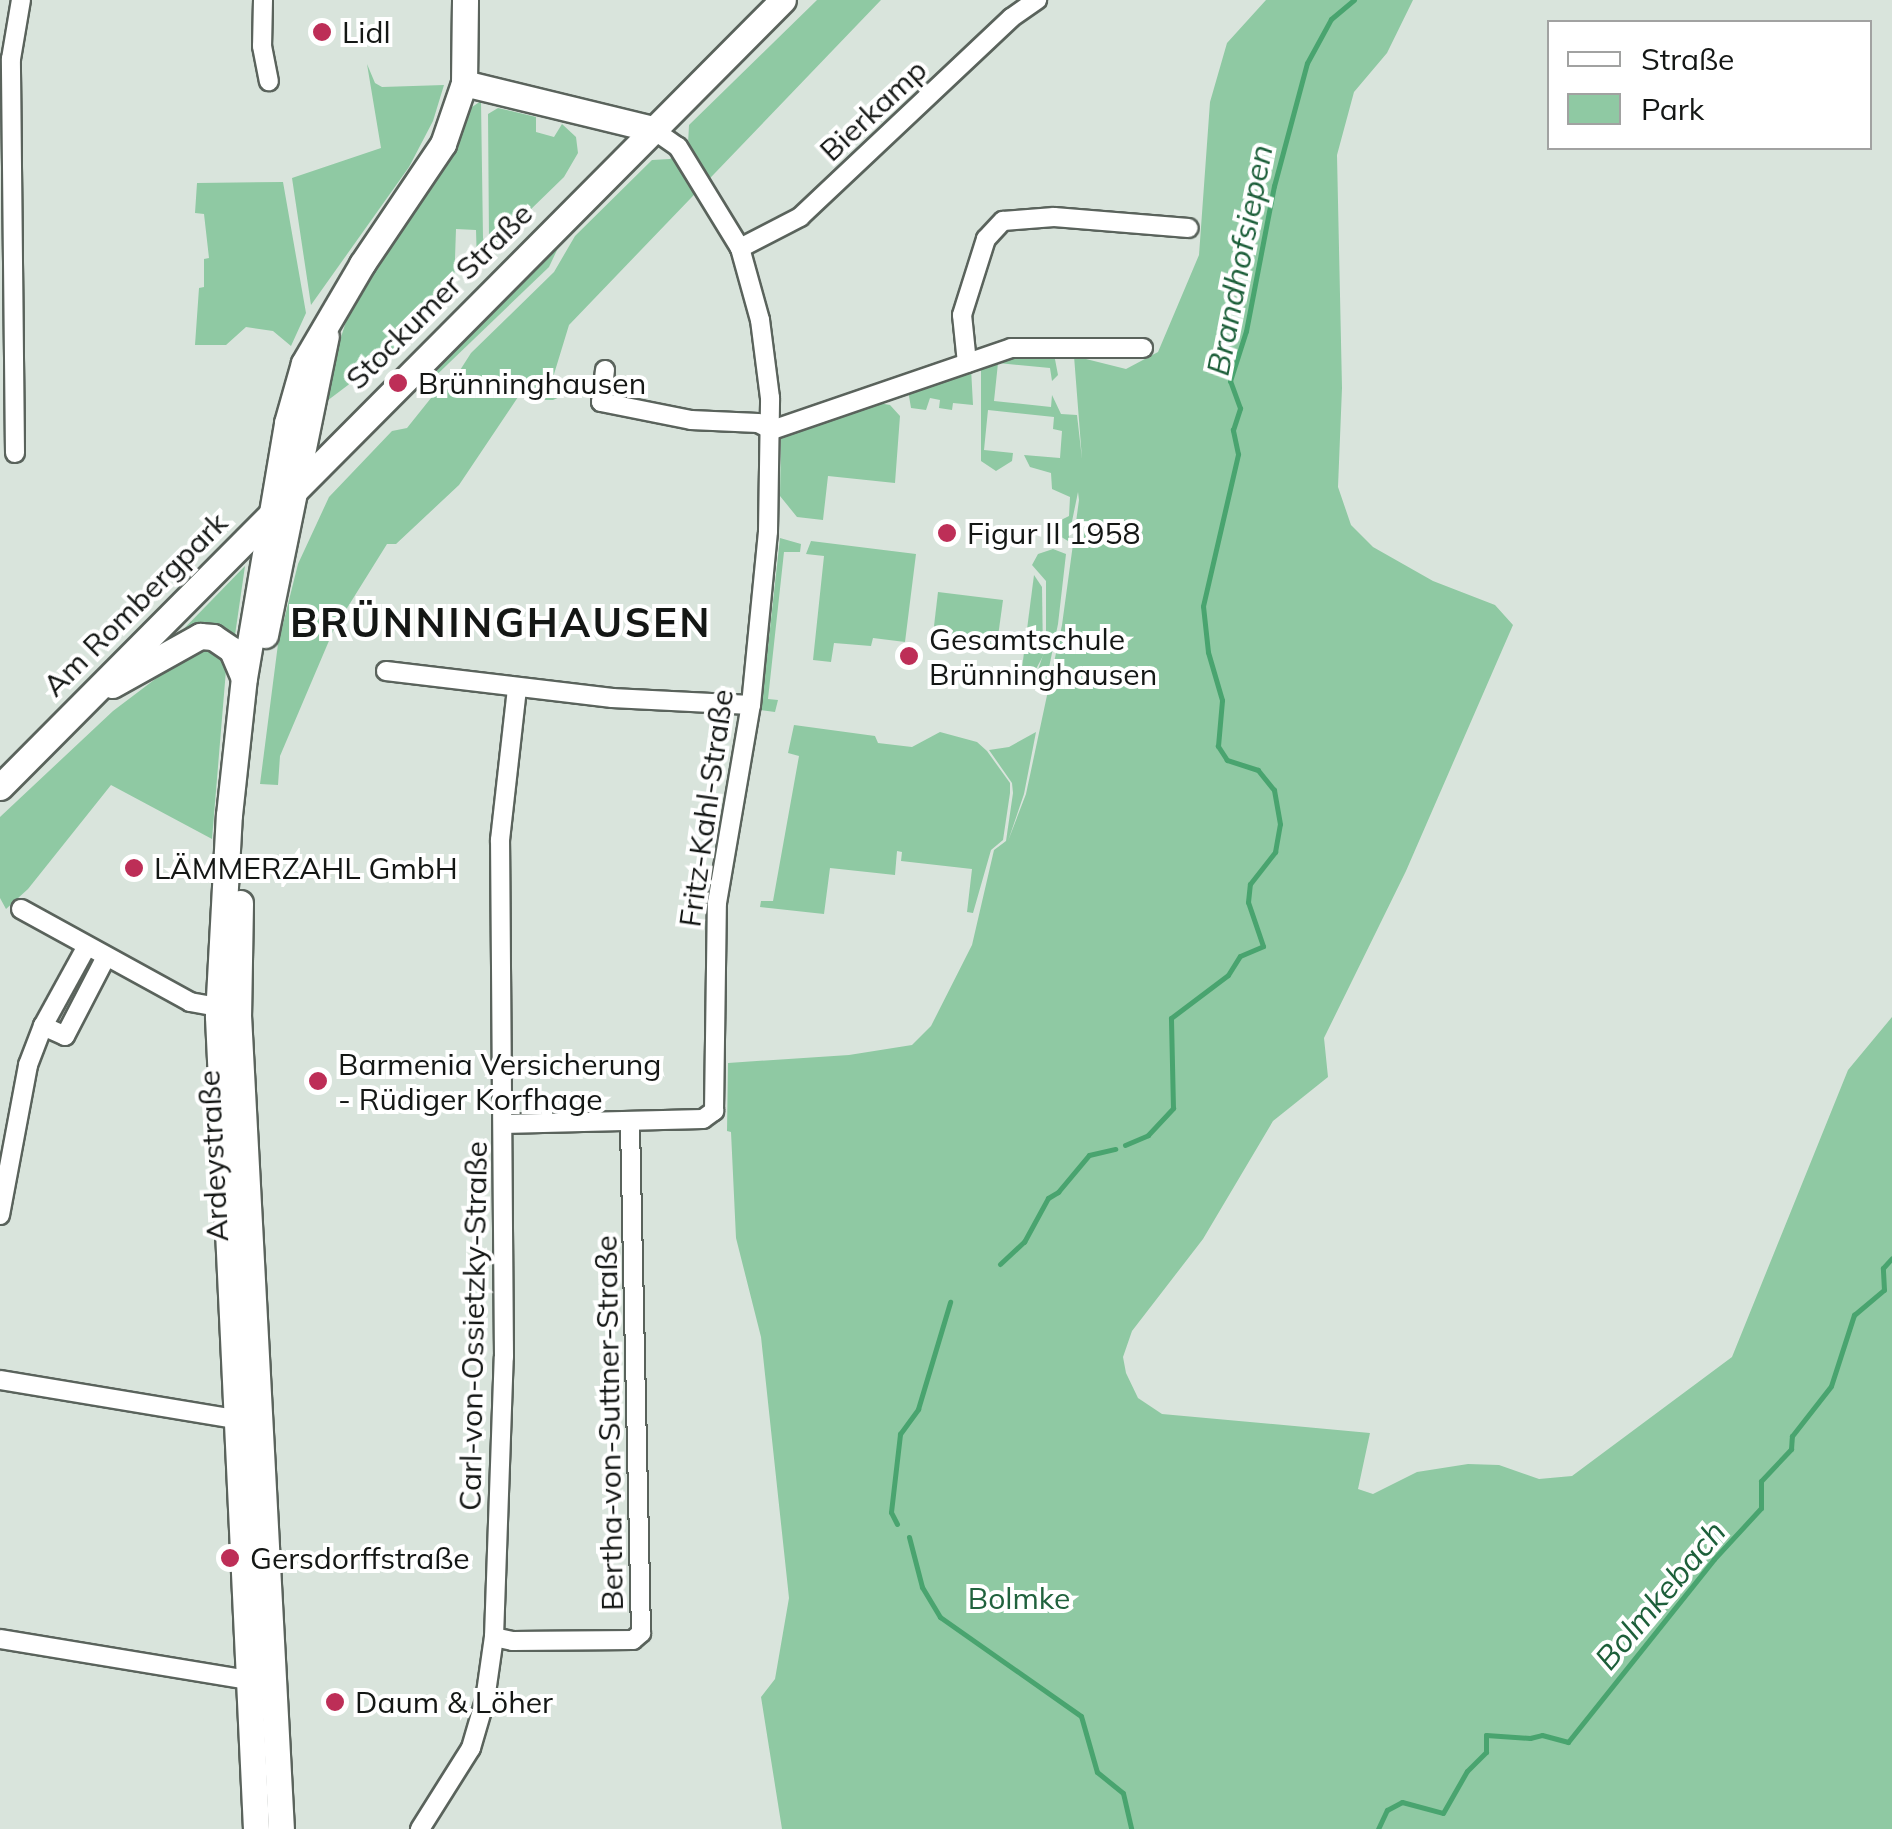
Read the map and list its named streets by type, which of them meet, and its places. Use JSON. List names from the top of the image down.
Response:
{
  "streets": {
    "main road": ["Stockumer Straße", "Am Rombergpark", "Ardeystraße"],
    "street": [
      "Bierkamp",
      "Fritz-Kahl-Straße",
      "Carl-von-Ossietzky-Straße",
      "Bertha-von-Suttner-Straße"
    ]
  },
  "crossings": [
    ["Bierkamp", "Fritz-Kahl-Straße"],
    ["Stockumer Straße", "Am Rombergpark"],
    ["Stockumer Straße", "Fritz-Kahl-Straße"],
    ["Stockumer Straße", "Ardeystraße"],
    ["Am Rombergpark", "Ardeystraße"],
    ["Fritz-Kahl-Straße", "Bertha-von-Suttner-Straße"],
    ["Carl-von-Ossietzky-Straße", "Bertha-von-Suttner-Straße"]
  ],
  "districts": ["BRÜNNINGHAUSEN"],
  "water": ["Brandhofsiepen", "Bolmkebach"],
  "parks": ["Bolmke"],
  "places": [
    "Lidl",
    "Brünninghausen",
    "Figur II 1958",
    "Gesamtschule Brünninghausen",
    "LÄMMERZAHL GmbH",
    "Barmenia Versicherung - Rüdiger Korfhage",
    "Gersdorffstraße",
    "Daum & Löher"
  ],
  "legend": ["Straße", "Park"]
}
